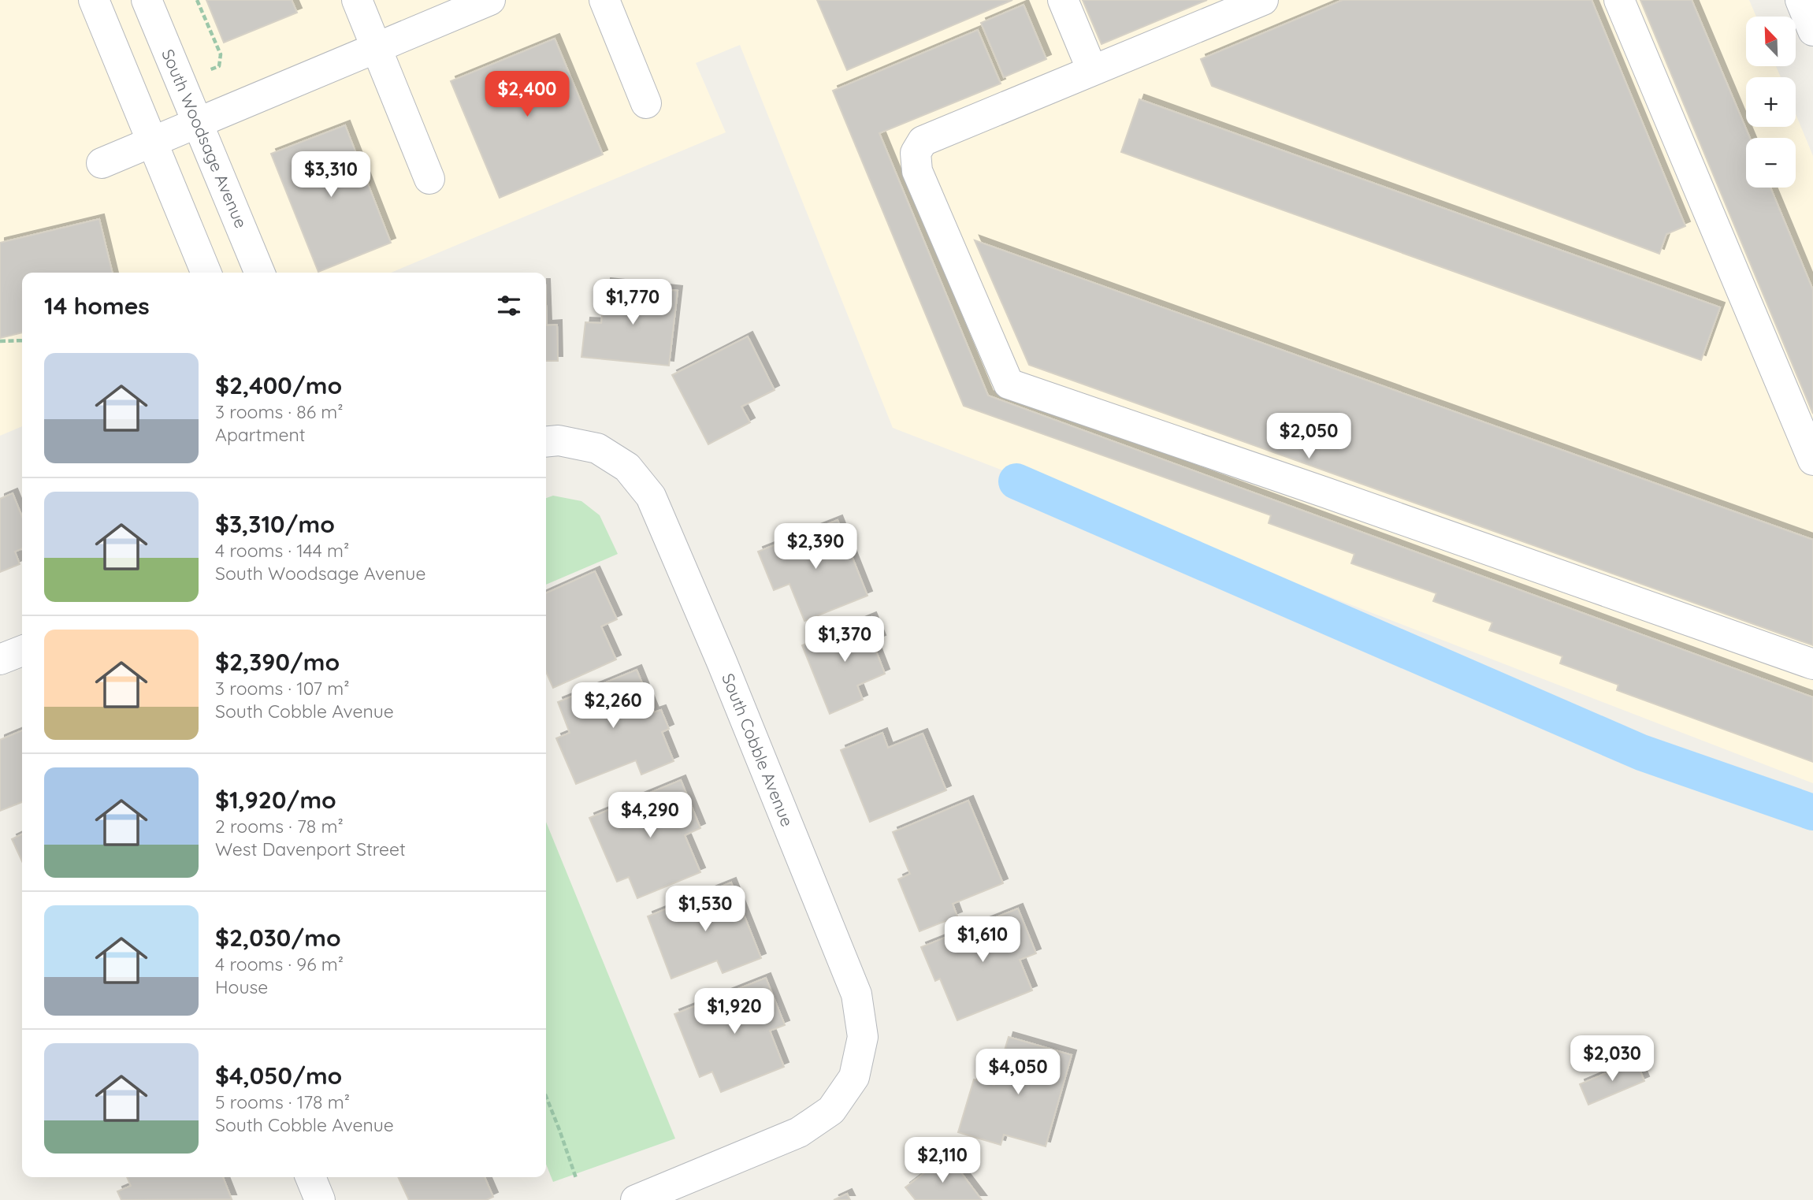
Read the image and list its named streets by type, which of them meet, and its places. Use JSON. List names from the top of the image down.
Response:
{
  "streets": {
    "street": ["South Woodsage Avenue", "South Cobble Avenue"]
  },
  "north": "top left",
  "page": {
    "map_buttons": ["+", "−"],
    "price": [
      "$2,400",
      "$3,310",
      "$1,770",
      "$2,050",
      "$2,390",
      "$1,370",
      "$2,260",
      "$4,290",
      "$1,530",
      "$1,610",
      "$1,920",
      "$2,030",
      "$4,050",
      "$2,110"
    ],
    "heading": "14 homes",
    "list": [
      {
        "name": "$2,400/mo",
        "note": "3 rooms · 86 m² · Apartment"
      },
      {
        "name": "$3,310/mo",
        "note": "4 rooms · 144 m² · South Woodsage Avenue"
      },
      {
        "name": "$2,390/mo",
        "note": "3 rooms · 107 m² · South Cobble Avenue"
      },
      {
        "name": "$1,920/mo",
        "note": "2 rooms · 78 m² · West Davenport Street"
      },
      {
        "name": "$2,030/mo",
        "note": "4 rooms · 96 m² · House"
      },
      {
        "name": "$4,050/mo",
        "note": "5 rooms · 178 m² · South Cobble Avenue"
      }
    ]
  }
}
